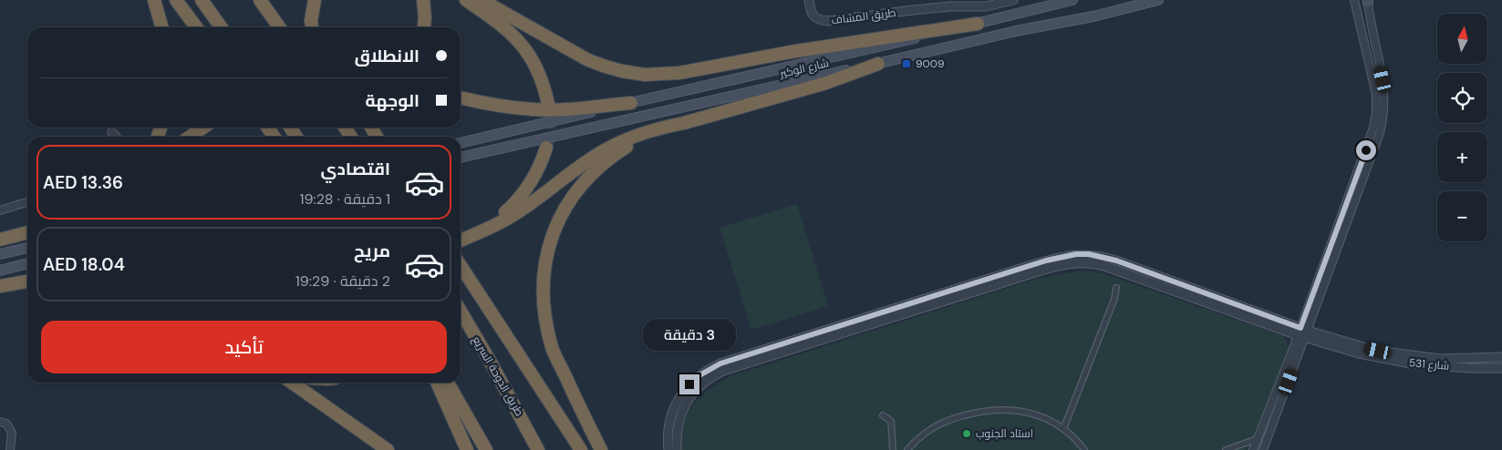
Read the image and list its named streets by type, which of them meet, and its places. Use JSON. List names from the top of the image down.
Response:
{
  "streets": {
    "highway": ["طريق الدوحة السريع"],
    "main road": ["شارع الوكير"],
    "street": ["طريق المشاف", "شارع 531"]
  },
  "places": {
    "transit": ["9009"],
    "other": ["استاد الجنوب"]
  },
  "north": "top",
  "page": {
    "map_buttons": ["+", "−"],
    "banner": ["الانطلاق", "الوجهة"],
    "list": [
      {
        "name": "اقتصادي",
        "note": "1 دقيقة · 19:28",
        "value": "AED 13.36"
      },
      {
        "name": "مريح",
        "note": "2 دقيقة · 19:29",
        "value": "AED 18.04"
      }
    ],
    "buttons": "تأكيد",
    "bubble": "3 دقيقة"
  }
}
